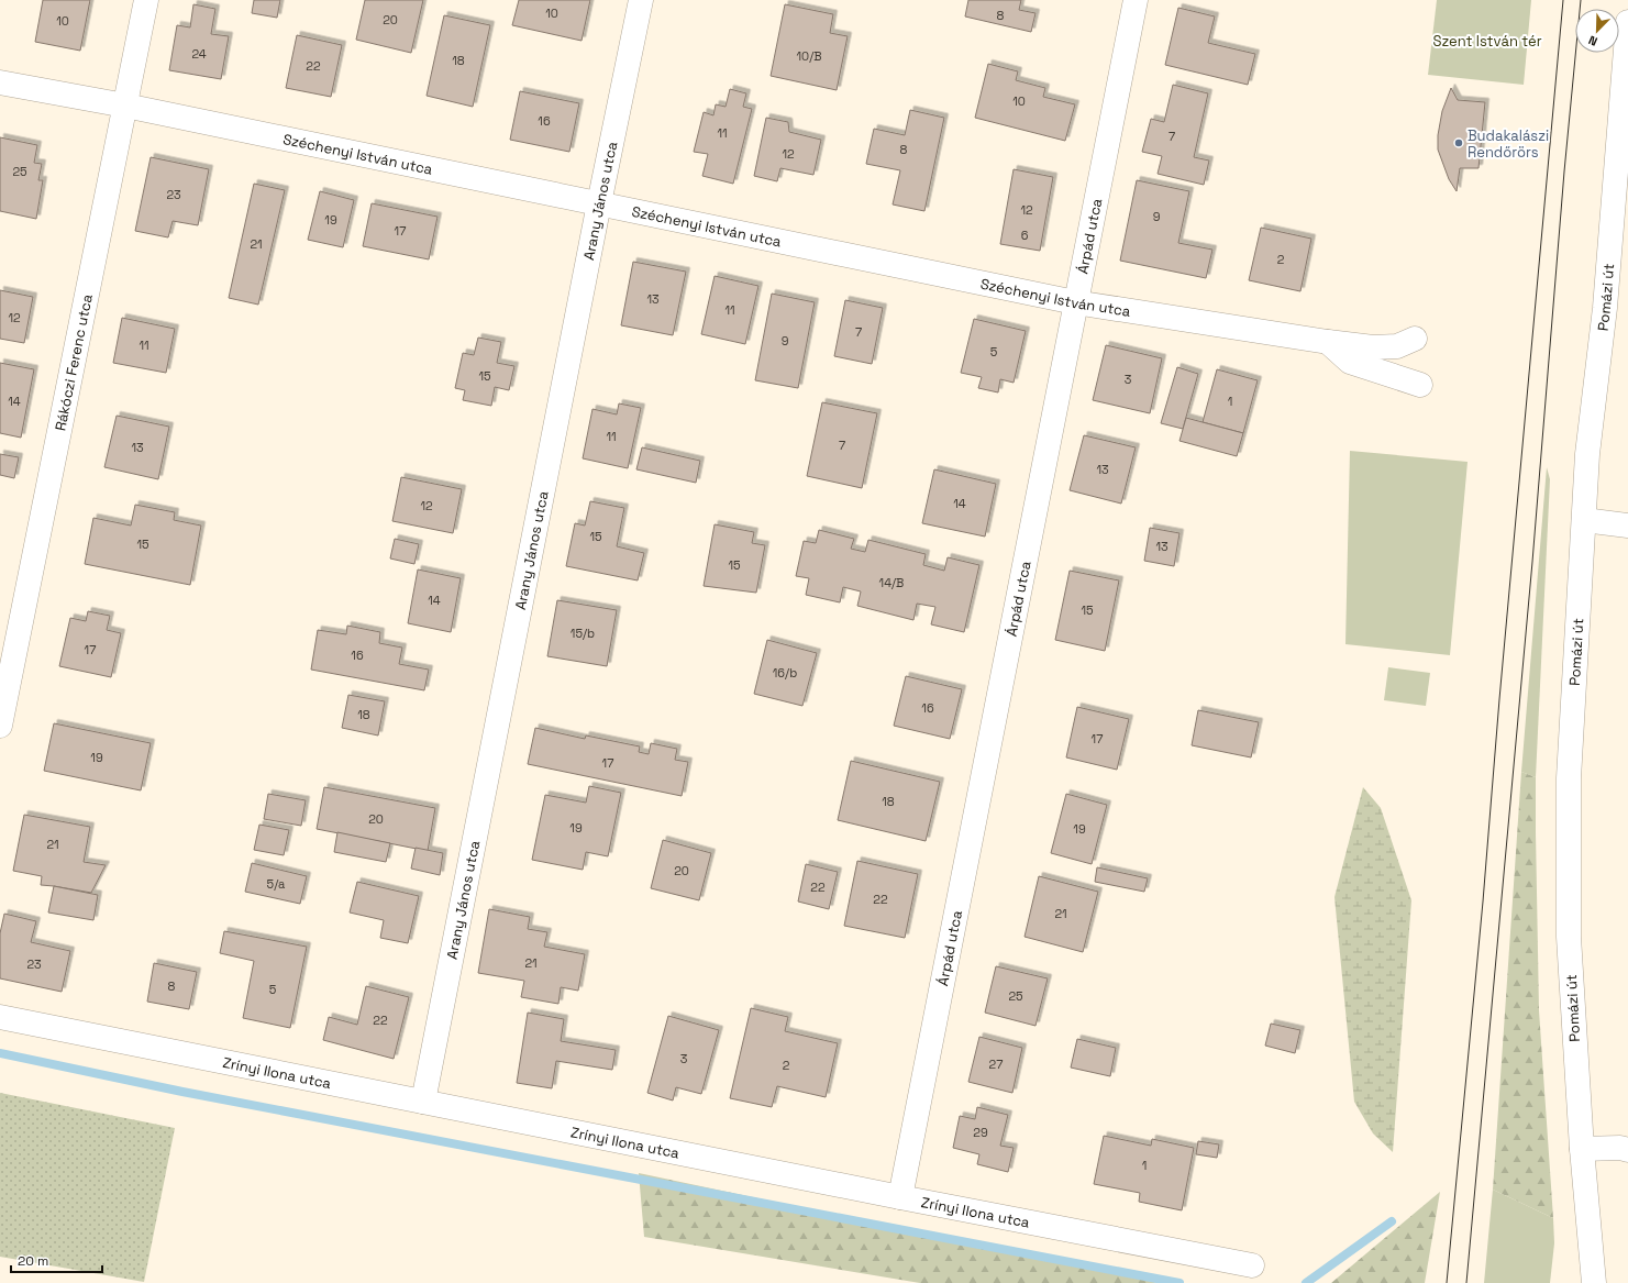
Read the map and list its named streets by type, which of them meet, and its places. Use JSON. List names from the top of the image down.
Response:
{
  "streets": {
    "street": [
      "Széchenyi István utca",
      "Arany János utca",
      "Árpád utca",
      "Pomázi út",
      "Rákóczi Ferenc utca",
      "Zrínyi Ilona utca"
    ]
  },
  "crossings": [
    ["Széchenyi István utca", "Arany János utca"],
    ["Széchenyi István utca", "Árpád utca"],
    ["Széchenyi István utca", "Rákóczi Ferenc utca"],
    ["Arany János utca", "Zrínyi Ilona utca"],
    ["Árpád utca", "Zrínyi Ilona utca"]
  ],
  "parks": ["Szent István tér"],
  "places": ["Budakalászi Rendőrörs"],
  "house_numbers": [
    "10",
    "8",
    "20",
    "10",
    "24",
    "10/B",
    "18",
    "22",
    "10",
    "16",
    "11",
    "7",
    "8",
    "12",
    "25",
    "23",
    "12",
    "9",
    "19",
    "17",
    "6",
    "21",
    "2",
    "13",
    "11",
    "12",
    "7",
    "9",
    "11",
    "5",
    "15",
    "3",
    "14",
    "1",
    "11",
    "7",
    "13",
    "13",
    "14",
    "12",
    "15",
    "15",
    "13",
    "15",
    "14/B",
    "14",
    "15",
    "15/b",
    "17",
    "16",
    "16/b",
    "16",
    "18",
    "17",
    "19",
    "17",
    "18",
    "20",
    "19",
    "19",
    "21",
    "20",
    "5/a",
    "22",
    "22",
    "21",
    "21",
    "23",
    "8",
    "5",
    "25",
    "22",
    "3",
    "27",
    "2",
    "29",
    "1"
  ],
  "scale_bar": "20 m",
  "north": "bottom left"
}
